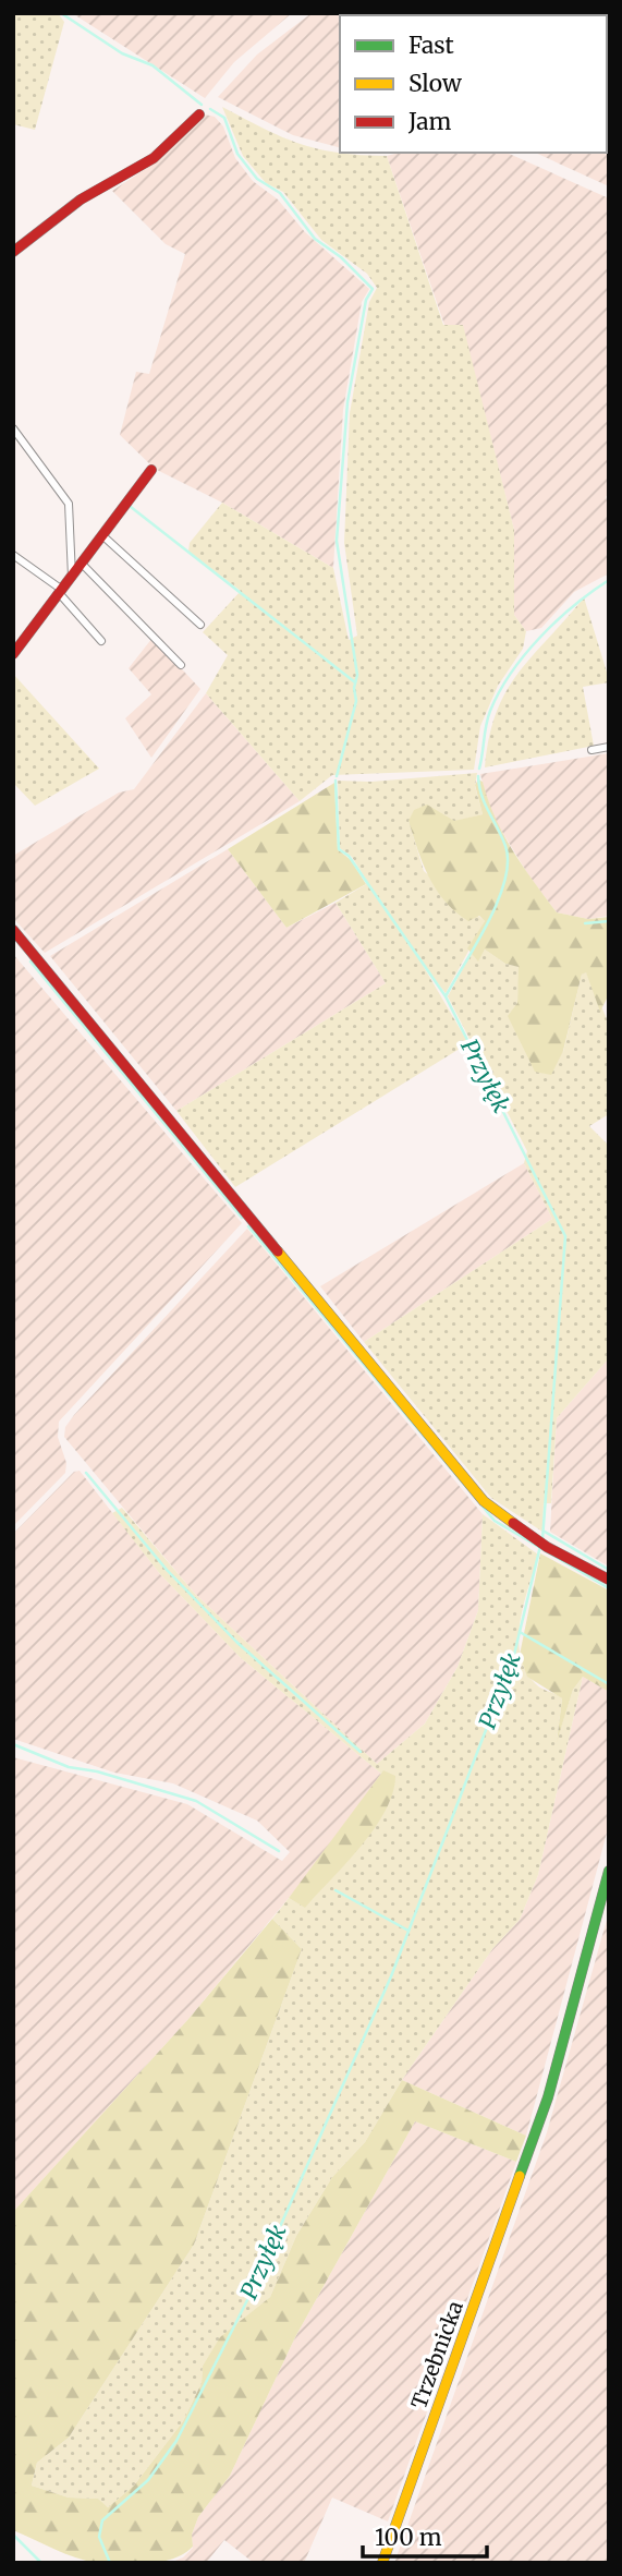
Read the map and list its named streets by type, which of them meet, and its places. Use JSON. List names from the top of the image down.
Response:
{
  "streets": {
    "street": ["Trzebnicka"]
  },
  "water": ["Przyłęk"],
  "legend": ["Fast", "Slow", "Jam"],
  "scale_bar": "100 m"
}
